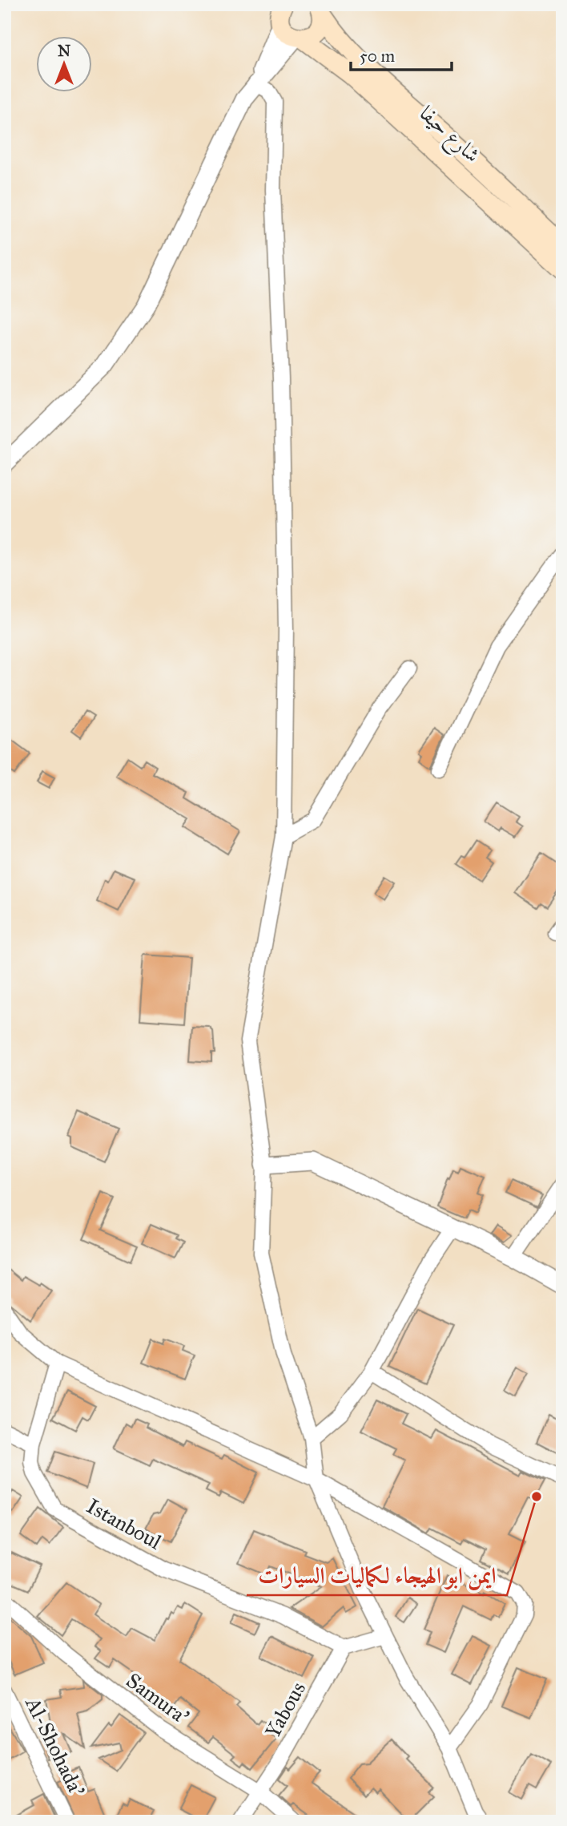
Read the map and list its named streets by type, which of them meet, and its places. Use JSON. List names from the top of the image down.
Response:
{
  "streets": {
    "main road": ["شارع حيفا"],
    "street": [
      "Istanboul",
      "Samura'",
      "Yabous",
      "Al-Shohada'"
    ]
  },
  "crossings": [
    ["Istanboul", "Yabous"],
    ["Samura'", "Yabous"]
  ],
  "places": ["ايمن ابو الهيجاء لكماليات السيارات"],
  "scale_bar": "50 m",
  "north": "top"
}
